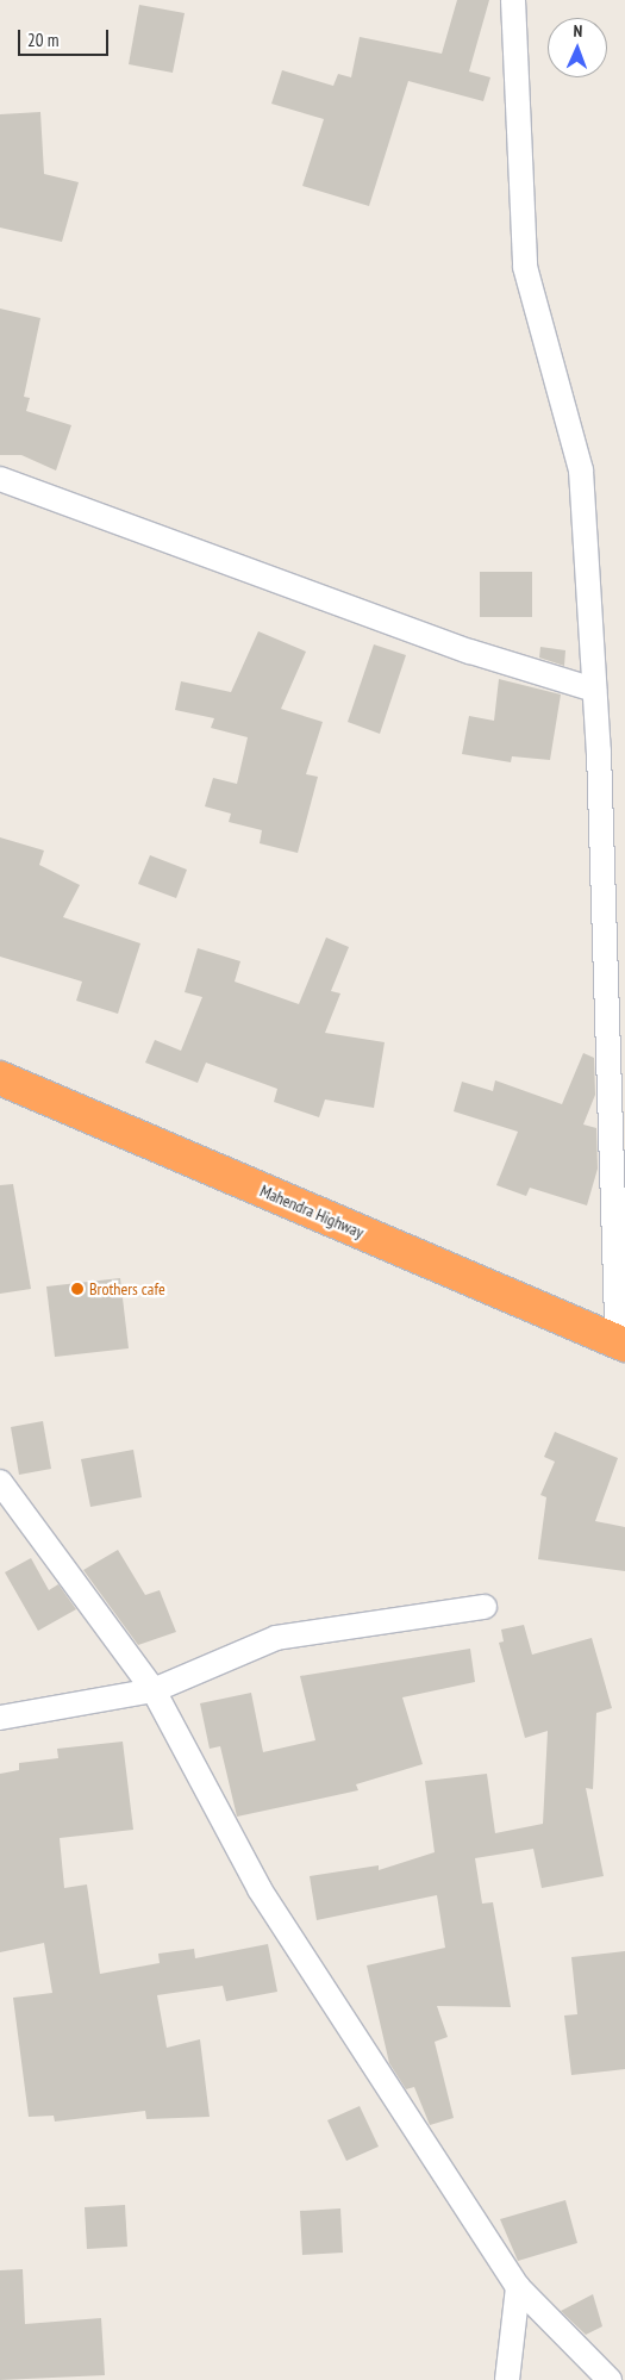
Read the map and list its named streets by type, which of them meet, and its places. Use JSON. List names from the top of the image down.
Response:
{
  "streets": {
    "highway": ["Mahendra Highway"]
  },
  "places": ["Brothers cafe"],
  "scale_bar": "20 m",
  "north": "top"
}
